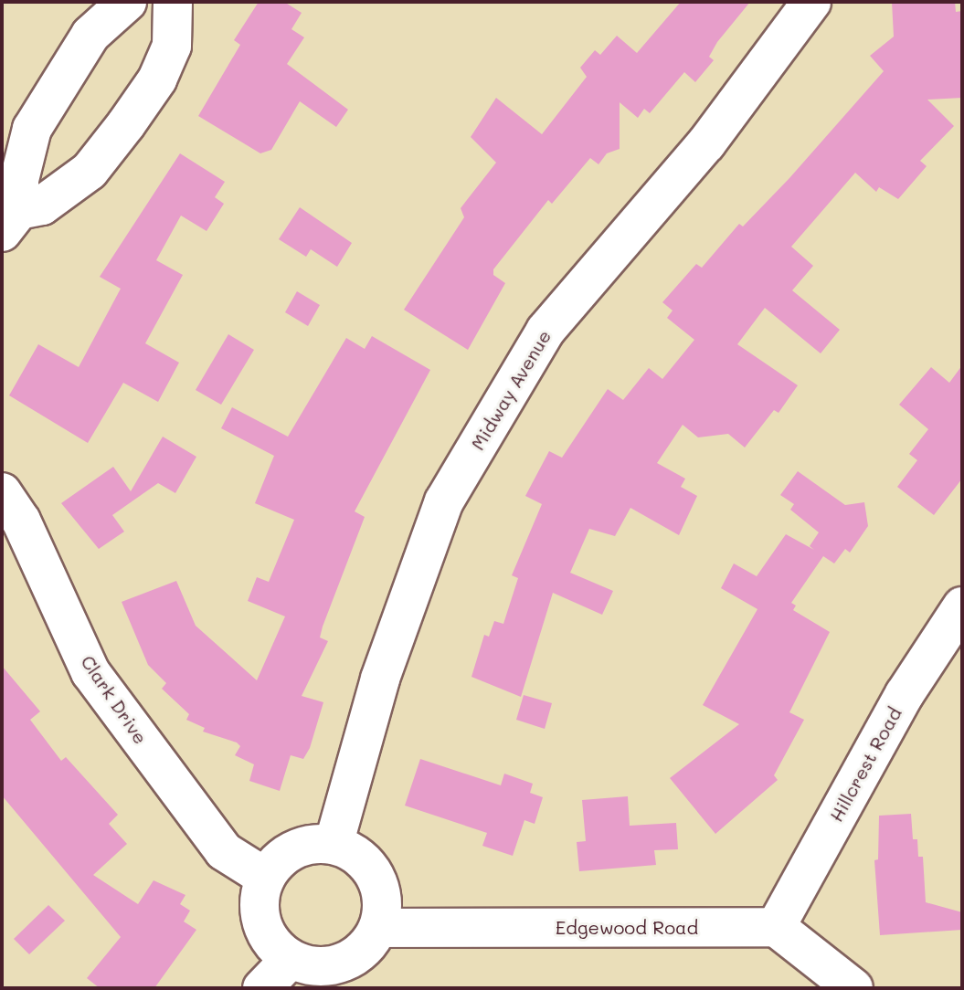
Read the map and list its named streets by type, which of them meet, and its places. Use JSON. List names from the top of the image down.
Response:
{
  "streets": {
    "street": [
      "Midway Avenue",
      "Clark Drive",
      "Hillcrest Road",
      "Edgewood Road"
    ]
  },
  "crossings": [
    ["Midway Avenue", "Clark Drive"],
    ["Midway Avenue", "Edgewood Road"],
    ["Clark Drive", "Edgewood Road"],
    ["Hillcrest Road", "Edgewood Road"]
  ]
}
